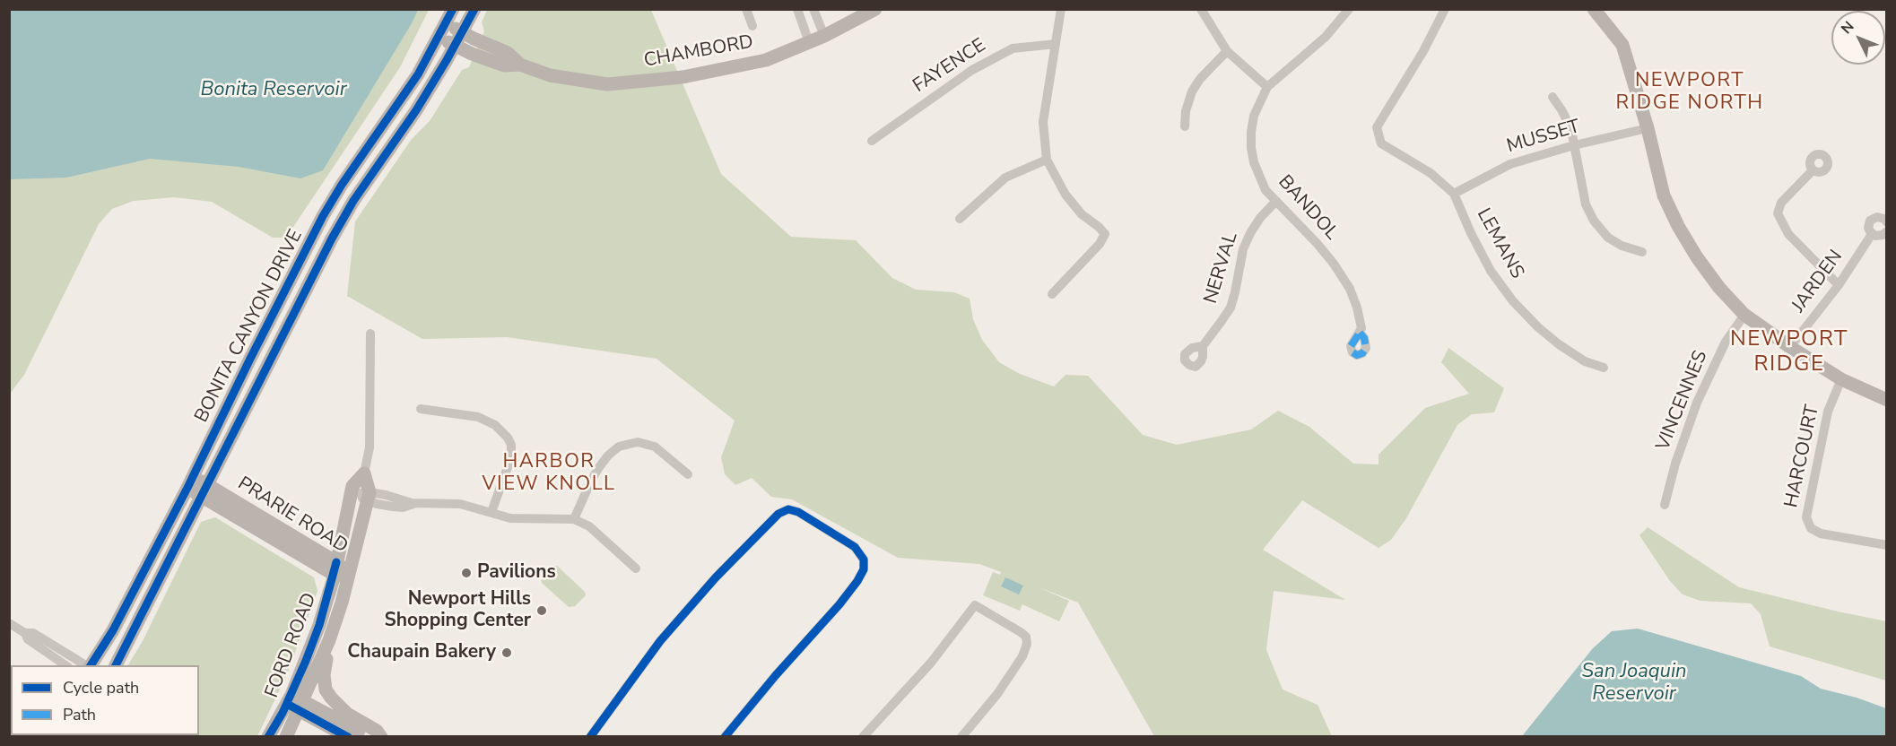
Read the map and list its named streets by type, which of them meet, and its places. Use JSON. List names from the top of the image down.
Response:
{
  "streets": {
    "main road": [
      "CHAMBORD",
      "BONITA CANYON DRIVE",
      "PRARIE ROAD",
      "FORD ROAD"
    ],
    "street": [
      "FAYENCE",
      "MUSSET",
      "BANDOL",
      "LEMANS",
      "NERVAL",
      "JARDEN",
      "VINCENNES",
      "HARCOURT"
    ]
  },
  "crossings": [
    ["CHAMBORD", "BONITA CANYON DRIVE"],
    ["MUSSET", "LEMANS"],
    ["BANDOL", "NERVAL"],
    ["BONITA CANYON DRIVE", "PRARIE ROAD"],
    ["PRARIE ROAD", "FORD ROAD"]
  ],
  "districts": ["NEWPORT RIDGE NORTH", "NEWPORT RIDGE", "HARBOR VIEW KNOLL"],
  "water": ["Bonita Reservoir", "San Joaquin Reservoir"],
  "places": ["Pavilions", "Newport Hills Shopping Center", "Chaupain Bakery"],
  "legend": ["Cycle path", "Path"],
  "north": "top left"
}
